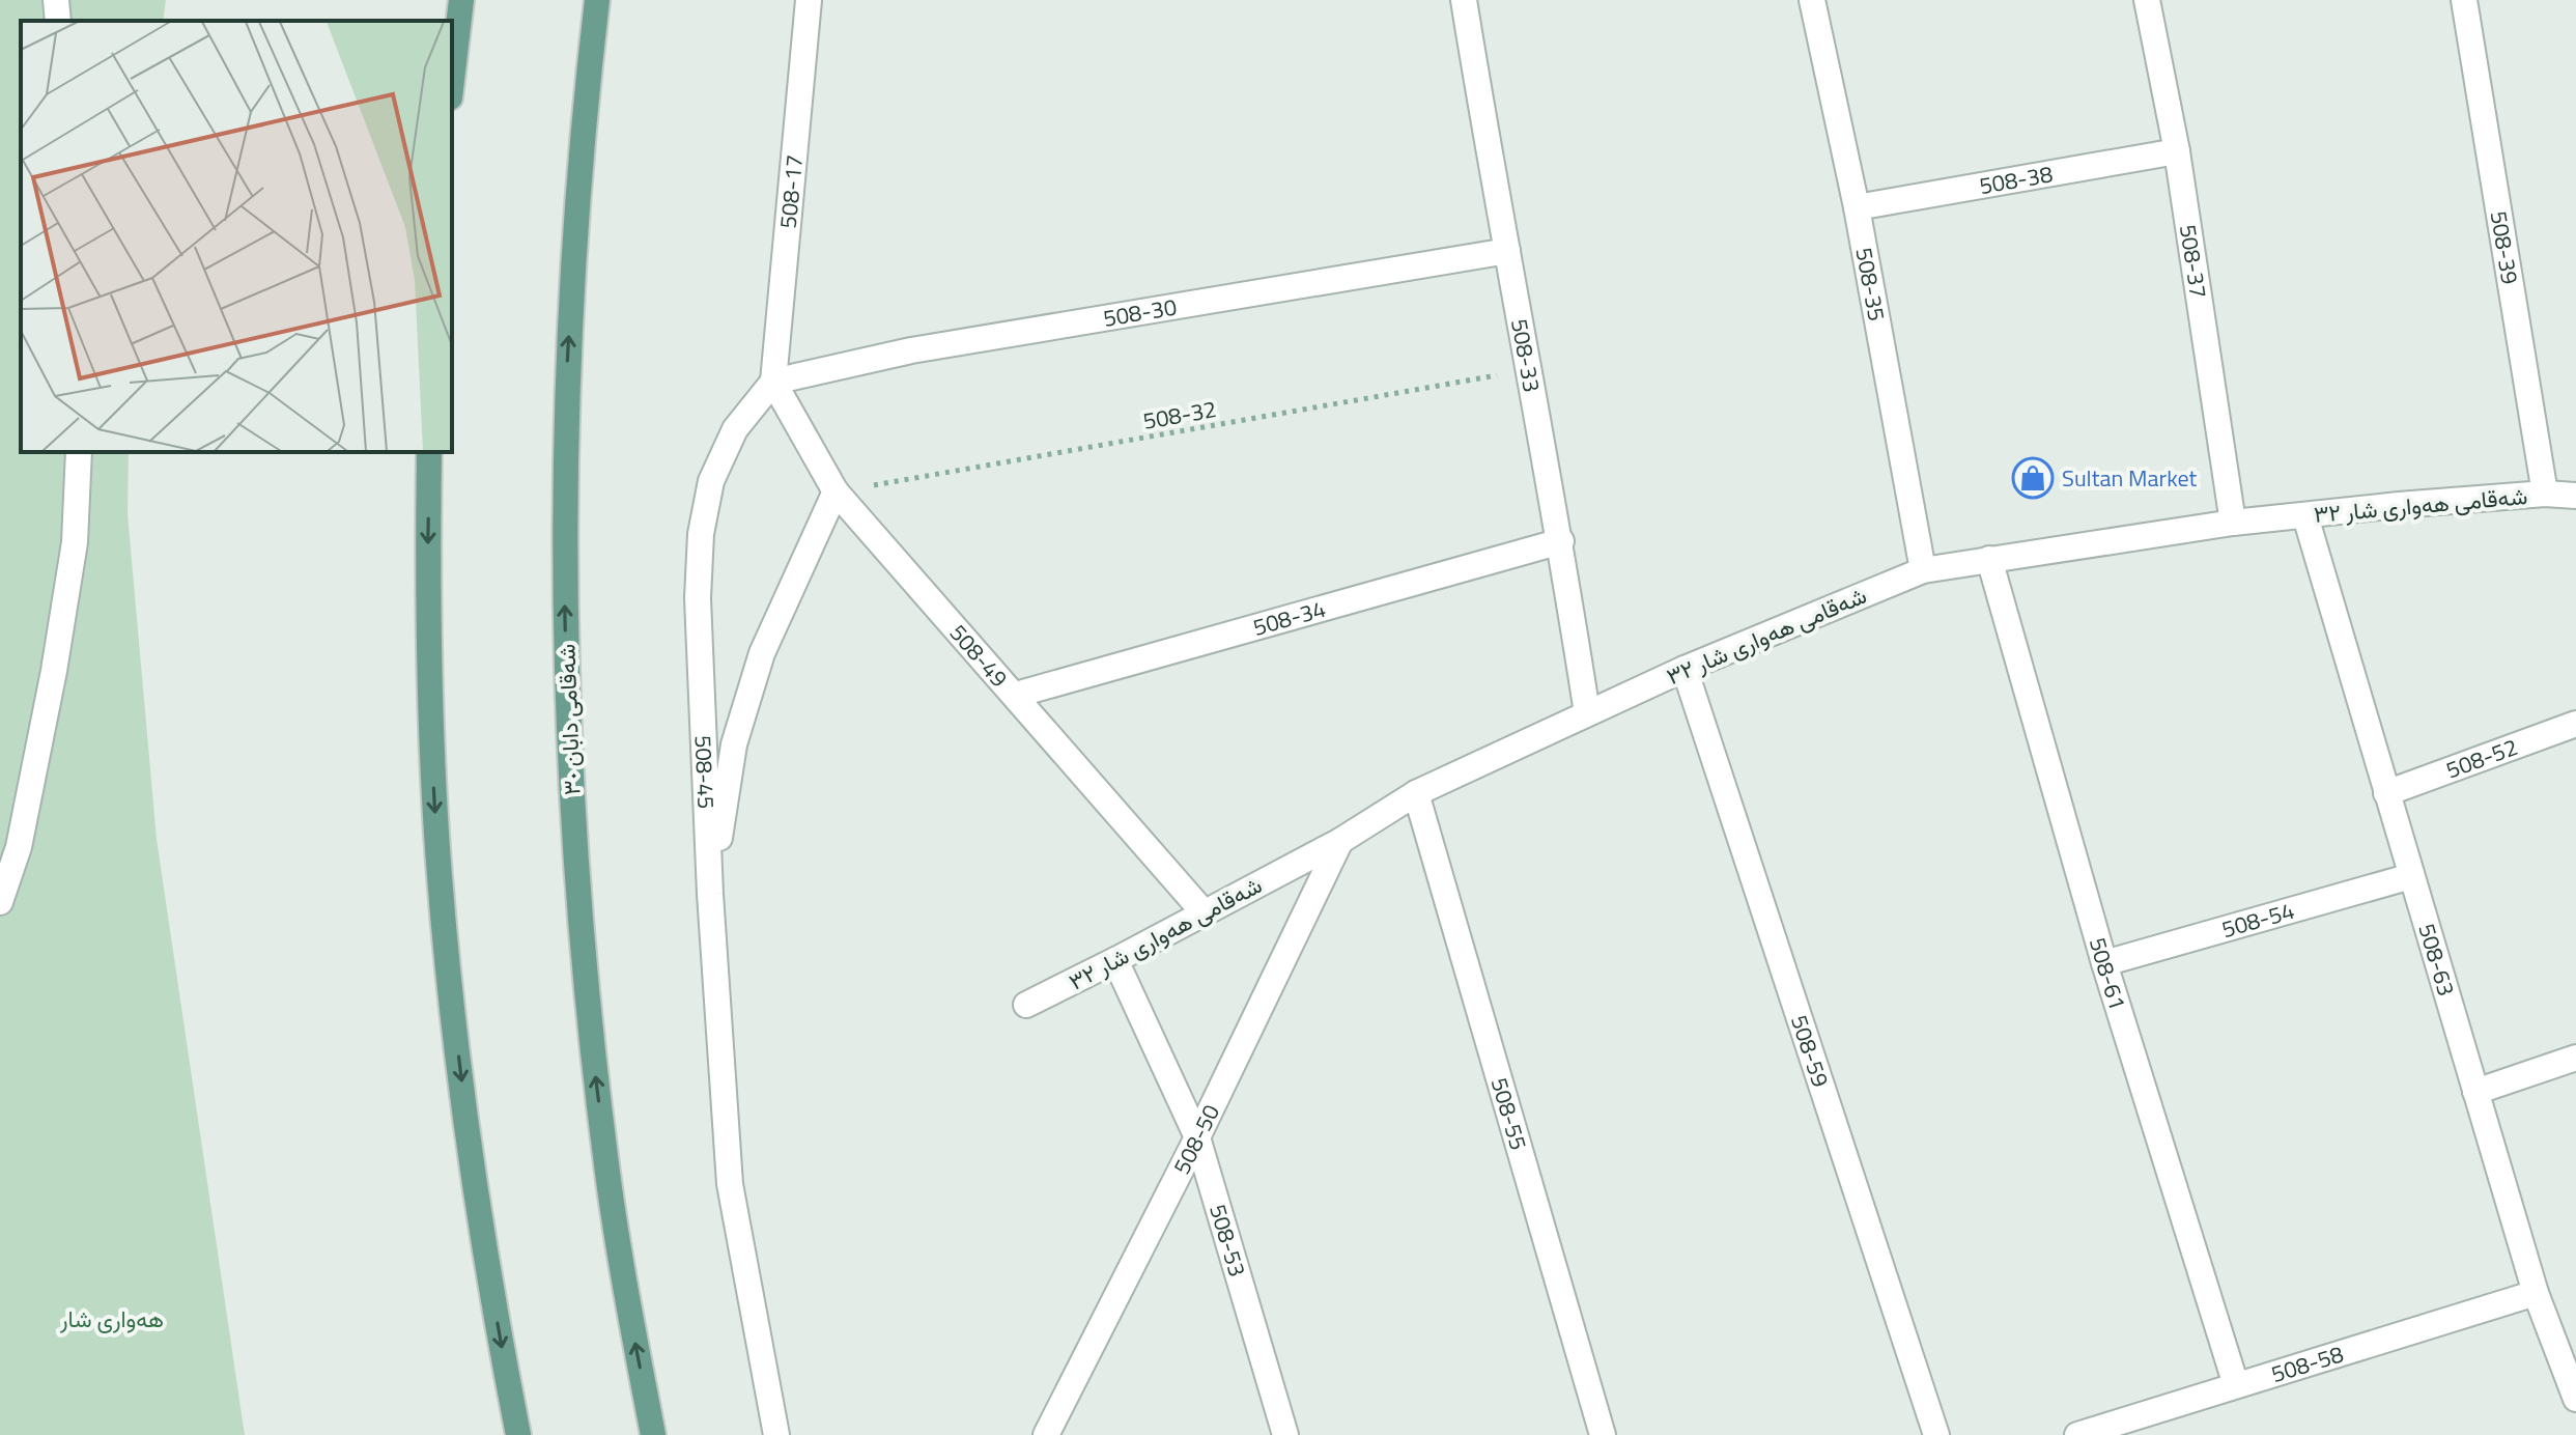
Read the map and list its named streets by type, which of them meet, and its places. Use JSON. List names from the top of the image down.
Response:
{
  "streets": {
    "main road": ["شەقامی دابان ٣٠"],
    "street": [
      "508-38",
      "508-17",
      "508-39",
      "508-37",
      "508-35",
      "508-30",
      "508-33",
      "شەقامی هەواری شار ٣٢",
      "508-34",
      "508-49",
      "508-52",
      "508-45",
      "508-54",
      "508-63",
      "508-61",
      "508-59",
      "508-55",
      "508-50",
      "508-53",
      "508-58"
    ],
    "path": ["508-32"]
  },
  "crossings": [
    ["508-38", "508-37"],
    ["508-38", "508-35"],
    ["508-17", "508-30"],
    ["508-17", "508-49"],
    ["508-17", "508-45"],
    ["508-39", "شەقامی هەواری شار ٣٢"],
    ["508-37", "شەقامی هەواری شار ٣٢"],
    ["508-35", "شەقامی هەواری شار ٣٢"],
    ["508-30", "508-33"],
    ["508-30", "508-49"],
    ["508-30", "508-45"],
    ["508-33", "508-32"],
    ["508-33", "شەقامی هەواری شار ٣٢"],
    ["508-33", "508-34"],
    ["508-32", "508-49"],
    ["شەقامی هەواری شار ٣٢", "508-49"],
    ["شەقامی هەواری شار ٣٢", "508-63"],
    ["شەقامی هەواری شار ٣٢", "508-61"],
    ["شەقامی هەواری شار ٣٢", "508-59"],
    ["شەقامی هەواری شار ٣٢", "508-55"],
    ["شەقامی هەواری شار ٣٢", "508-50"],
    ["شەقامی هەواری شار ٣٢", "508-53"],
    ["508-34", "508-49"],
    ["508-49", "508-45"],
    ["508-52", "508-63"],
    ["508-54", "508-63"],
    ["508-54", "508-61"],
    ["508-63", "508-58"],
    ["508-61", "508-58"],
    ["508-50", "508-53"]
  ],
  "parks": ["هەواری شار"],
  "places": {
    "shop": ["Sultan Market"]
  }
}
